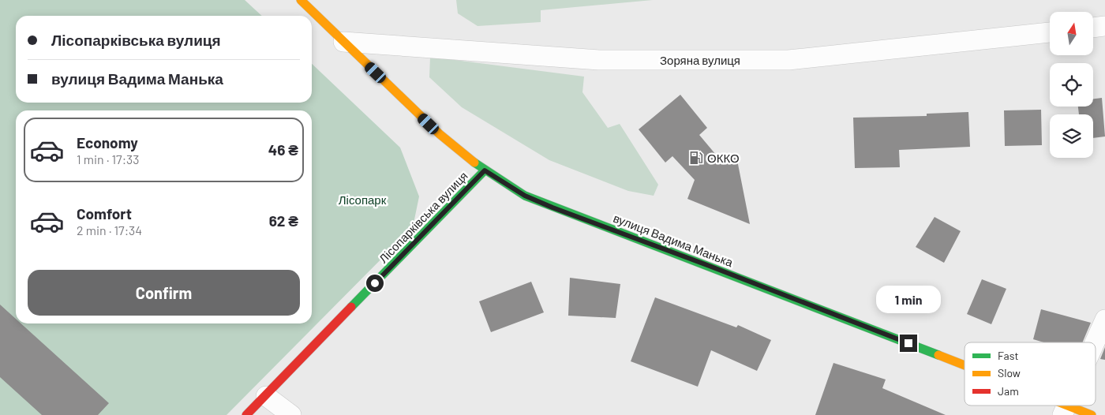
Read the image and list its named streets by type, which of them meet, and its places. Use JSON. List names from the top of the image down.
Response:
{
  "streets": {
    "main road": ["Лісопарківська вулиця", "вулиця Вадима Манька"],
    "street": ["Зоряна вулиця"]
  },
  "crossings": [
    ["Зоряна вулиця", "вулиця Вадима Манька"],
    ["Лісопарківська вулиця", "вулиця Вадима Манька"]
  ],
  "parks": ["Лісопарк"],
  "places": {
    "fuel station": ["ОККО"]
  },
  "legend": ["Fast", "Slow", "Jam"],
  "north": "top",
  "page": {
    "banner": ["Лісопарківська вулиця", "вулиця Вадима Манька"],
    "list": [
      {
        "name": "Economy",
        "note": "1 min · 17:33",
        "value": "46 ₴"
      },
      {
        "name": "Comfort",
        "note": "2 min · 17:34",
        "value": "62 ₴"
      }
    ],
    "buttons": "Confirm",
    "bubble": "1 min"
  }
}
